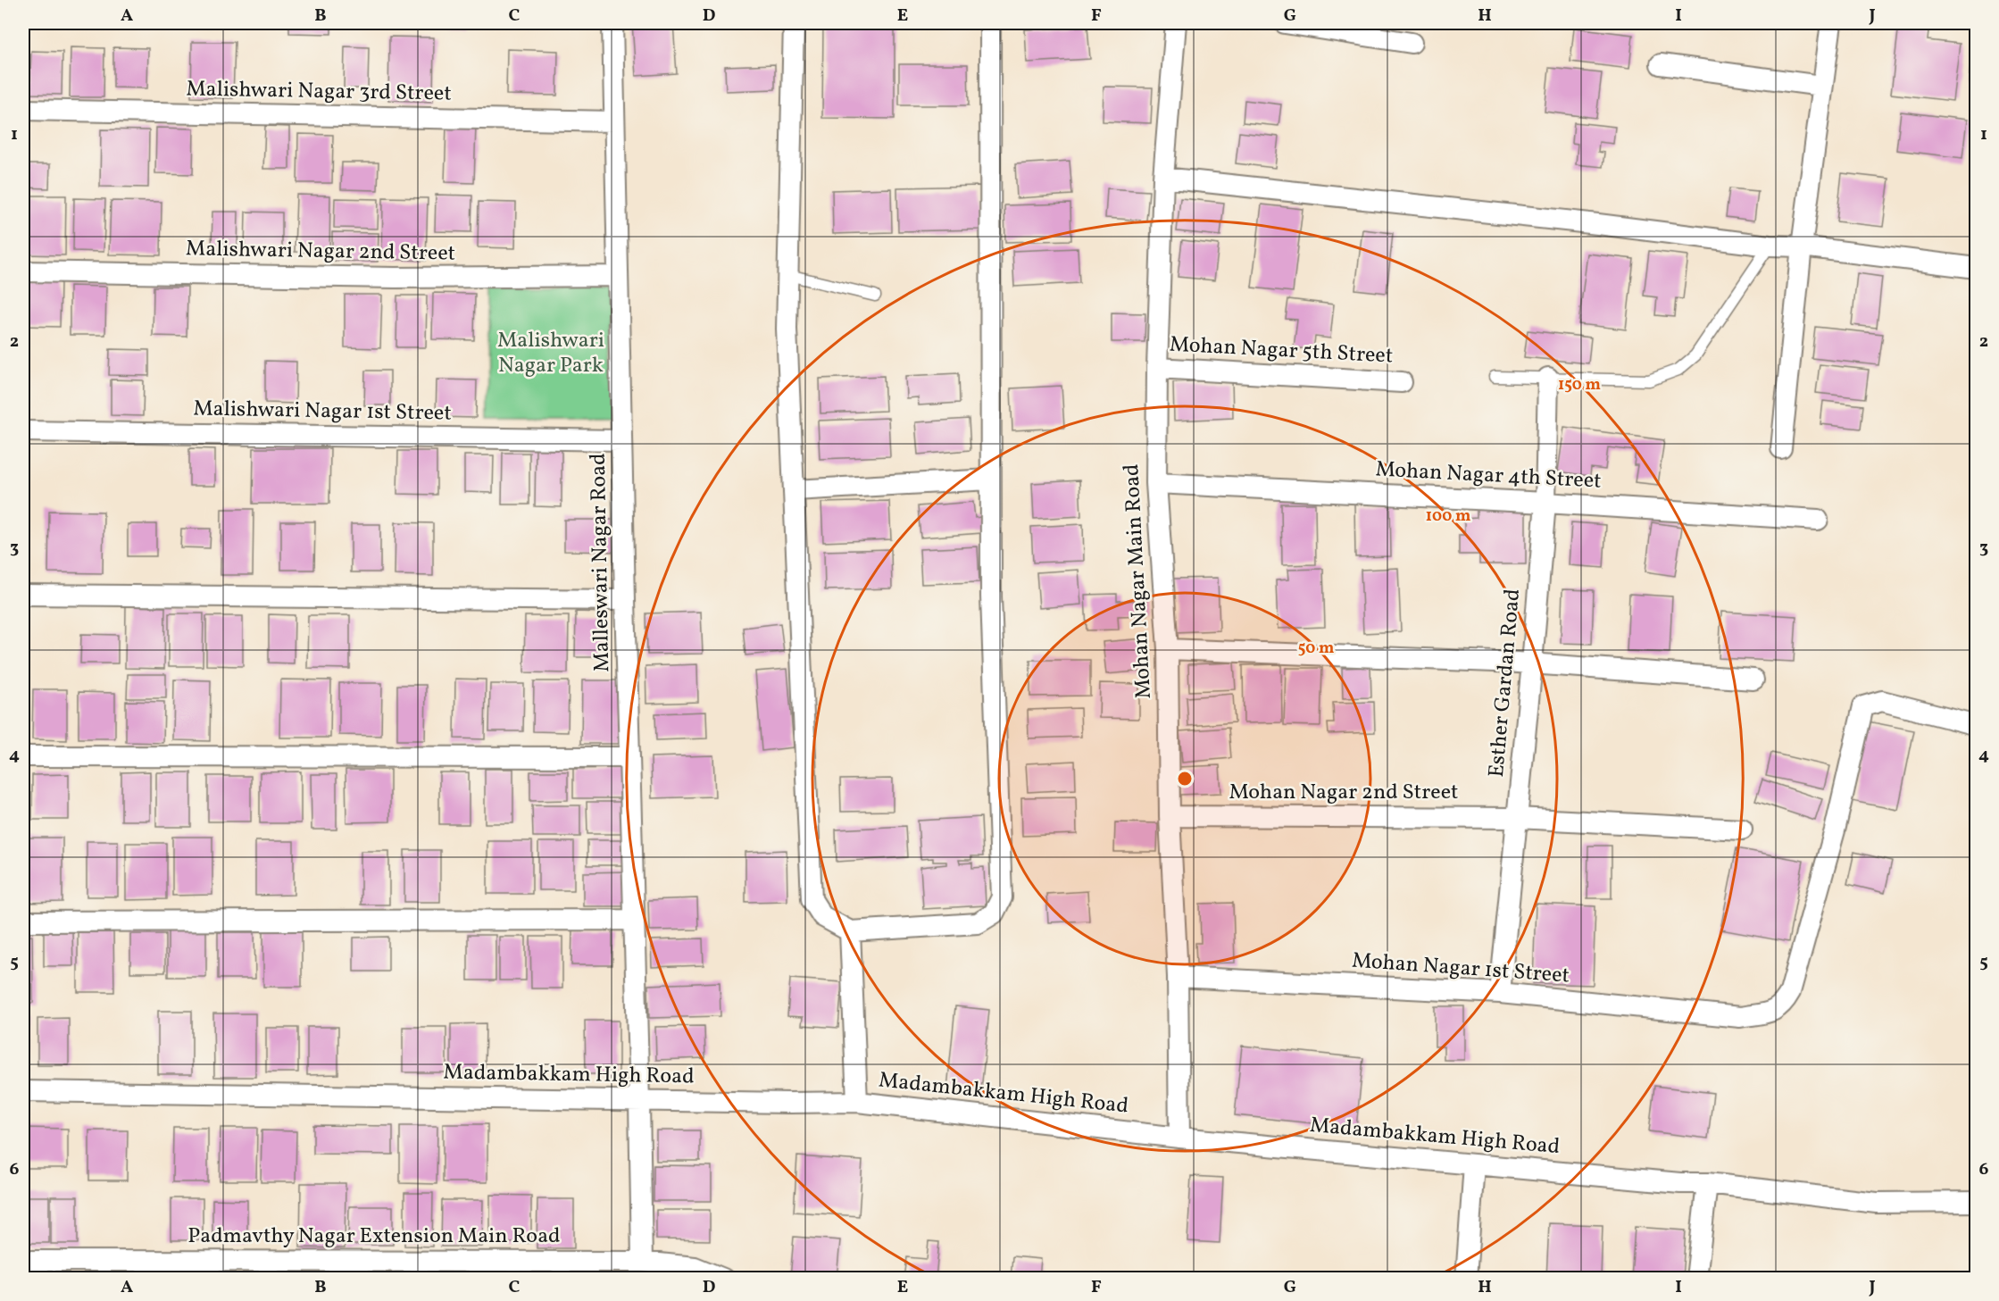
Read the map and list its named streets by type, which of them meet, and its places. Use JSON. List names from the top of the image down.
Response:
{
  "streets": {
    "street": [
      "Malishwari Nagar 3rd Street",
      "Malishwari Nagar 2nd Street",
      "Mohan Nagar 5th Street",
      "Malishwari Nagar 1st Street",
      "Mohan Nagar 4th Street",
      "Malleswari Nagar Road",
      "Mohan Nagar Main Road",
      "Esther Gardan Road",
      "Mohan Nagar 2nd Street",
      "Mohan Nagar 1st Street",
      "Madambakkam High Road",
      "Padmavthy Nagar Extension Main Road"
    ]
  },
  "crossings": [
    ["Malishwari Nagar 3rd Street", "Malleswari Nagar Road"],
    ["Malishwari Nagar 2nd Street", "Malleswari Nagar Road"],
    ["Mohan Nagar 5th Street", "Mohan Nagar Main Road"],
    ["Malishwari Nagar 1st Street", "Malleswari Nagar Road"],
    ["Mohan Nagar 4th Street", "Mohan Nagar Main Road"],
    ["Mohan Nagar 4th Street", "Esther Gardan Road"],
    ["Malleswari Nagar Road", "Madambakkam High Road"],
    ["Malleswari Nagar Road", "Padmavthy Nagar Extension Main Road"],
    ["Mohan Nagar Main Road", "Mohan Nagar 2nd Street"],
    ["Mohan Nagar Main Road", "Mohan Nagar 1st Street"],
    ["Mohan Nagar Main Road", "Madambakkam High Road"],
    ["Esther Gardan Road", "Mohan Nagar 2nd Street"],
    ["Esther Gardan Road", "Mohan Nagar 1st Street"]
  ],
  "parks": ["Malishwari Nagar Park"],
  "grid": {
    "columns": [
      "A",
      "B",
      "C",
      "D",
      "E",
      "F",
      "G",
      "H",
      "I",
      "J"
    ],
    "rows": [
      "1",
      "2",
      "3",
      "4",
      "5",
      "6"
    ]
  },
  "rings": ["150 m", "100 m", "50 m"]
}
